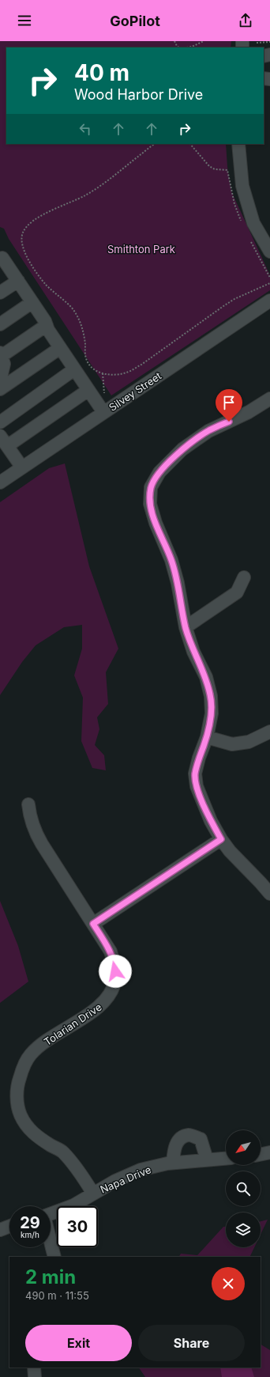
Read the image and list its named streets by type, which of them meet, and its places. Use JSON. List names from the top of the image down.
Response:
{
  "streets": {
    "street": ["Silvey Street", "Tolarian Drive", "Napa Drive"]
  },
  "crossings": [
    ["Tolarian Drive", "Napa Drive"]
  ],
  "parks": ["Smithton Park"],
  "north": "bottom left",
  "page": {
    "header": "GoPilot",
    "turn": ["40 m", "Wood Harbor Drive"],
    "speed": "29 km/h",
    "limit": "30",
    "heading": ["2 min", "490 m · 11:55"],
    "buttons": ["Exit", "Share"]
  }
}
